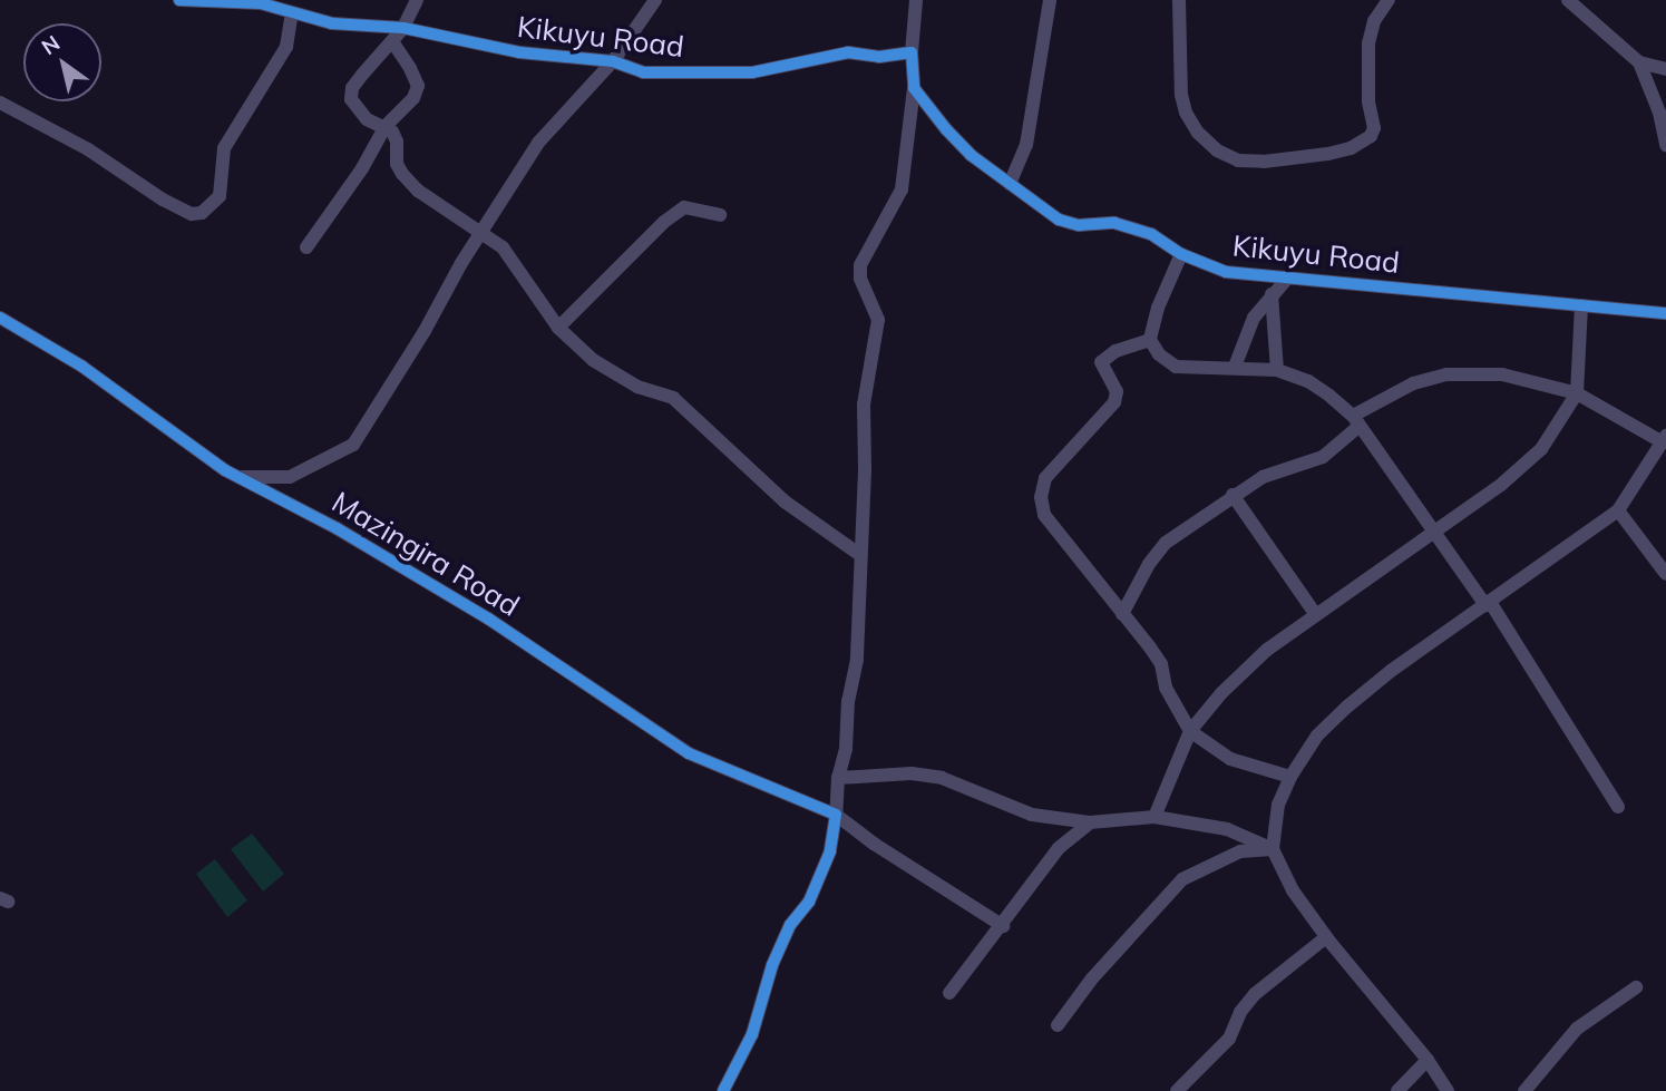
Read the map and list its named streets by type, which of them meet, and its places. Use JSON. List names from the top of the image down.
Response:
{
  "streets": {
    "street": ["Kikuyu Road", "Mazingira Road"]
  },
  "north": "top left"
}
